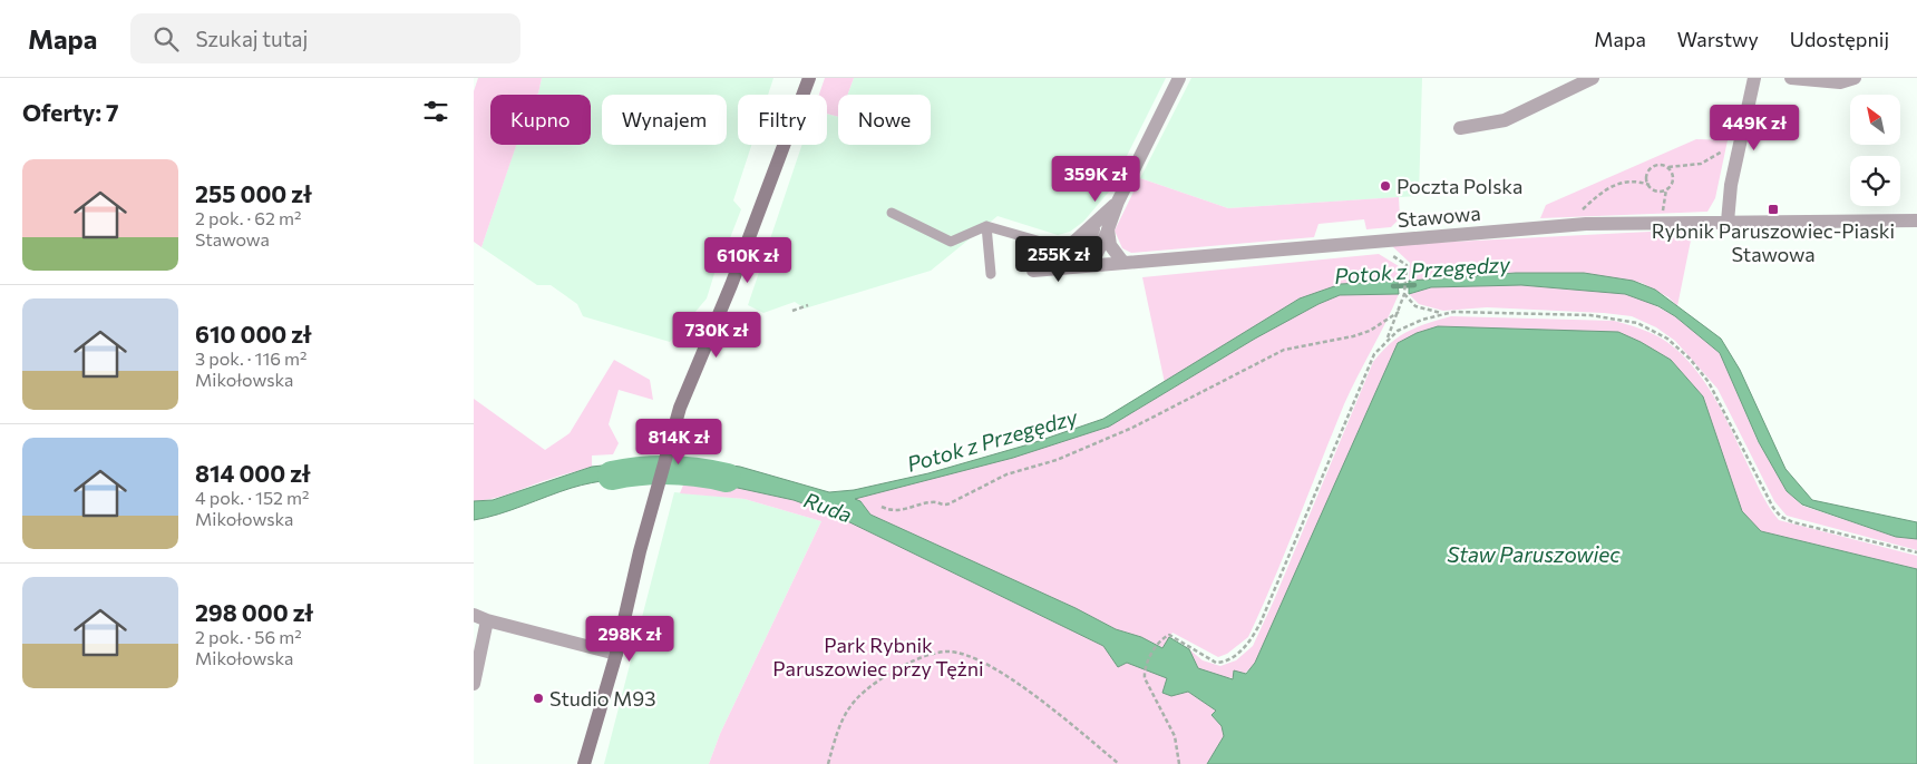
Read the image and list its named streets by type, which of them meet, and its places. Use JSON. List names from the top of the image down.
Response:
{
  "streets": {
    "street": ["Stawowa"]
  },
  "water": ["Potok z Przegędzy", "Ruda", "Staw Paruszowiec"],
  "parks": ["Park Rybnik Paruszowiec przy Tężni"],
  "places": {
    "other": ["Poczta Polska", "Studio M93"],
    "transit": ["Rybnik Paruszowiec-Piaski Stawowa"]
  },
  "north": "top left",
  "page": {
    "header": "Mapa",
    "search": "Szukaj tutaj",
    "nav": ["Mapa", "Warstwy", "Udostępnij"],
    "heading": "Oferty: 7",
    "chip": [
      "Kupno",
      "Wynajem",
      "Filtry",
      "Nowe"
    ],
    "price": [
      "449K zł",
      "359K zł",
      "255K zł",
      "610K zł",
      "730K zł",
      "814K zł",
      "298K zł"
    ],
    "list": [
      {
        "name": "255 000 zł",
        "note": "2 pok. · 62 m² · Stawowa"
      },
      {
        "name": "610 000 zł",
        "note": "3 pok. · 116 m² · Mikołowska"
      },
      {
        "name": "814 000 zł",
        "note": "4 pok. · 152 m² · Mikołowska"
      },
      {
        "name": "298 000 zł",
        "note": "2 pok. · 56 m² · Mikołowska"
      }
    ]
  }
}
